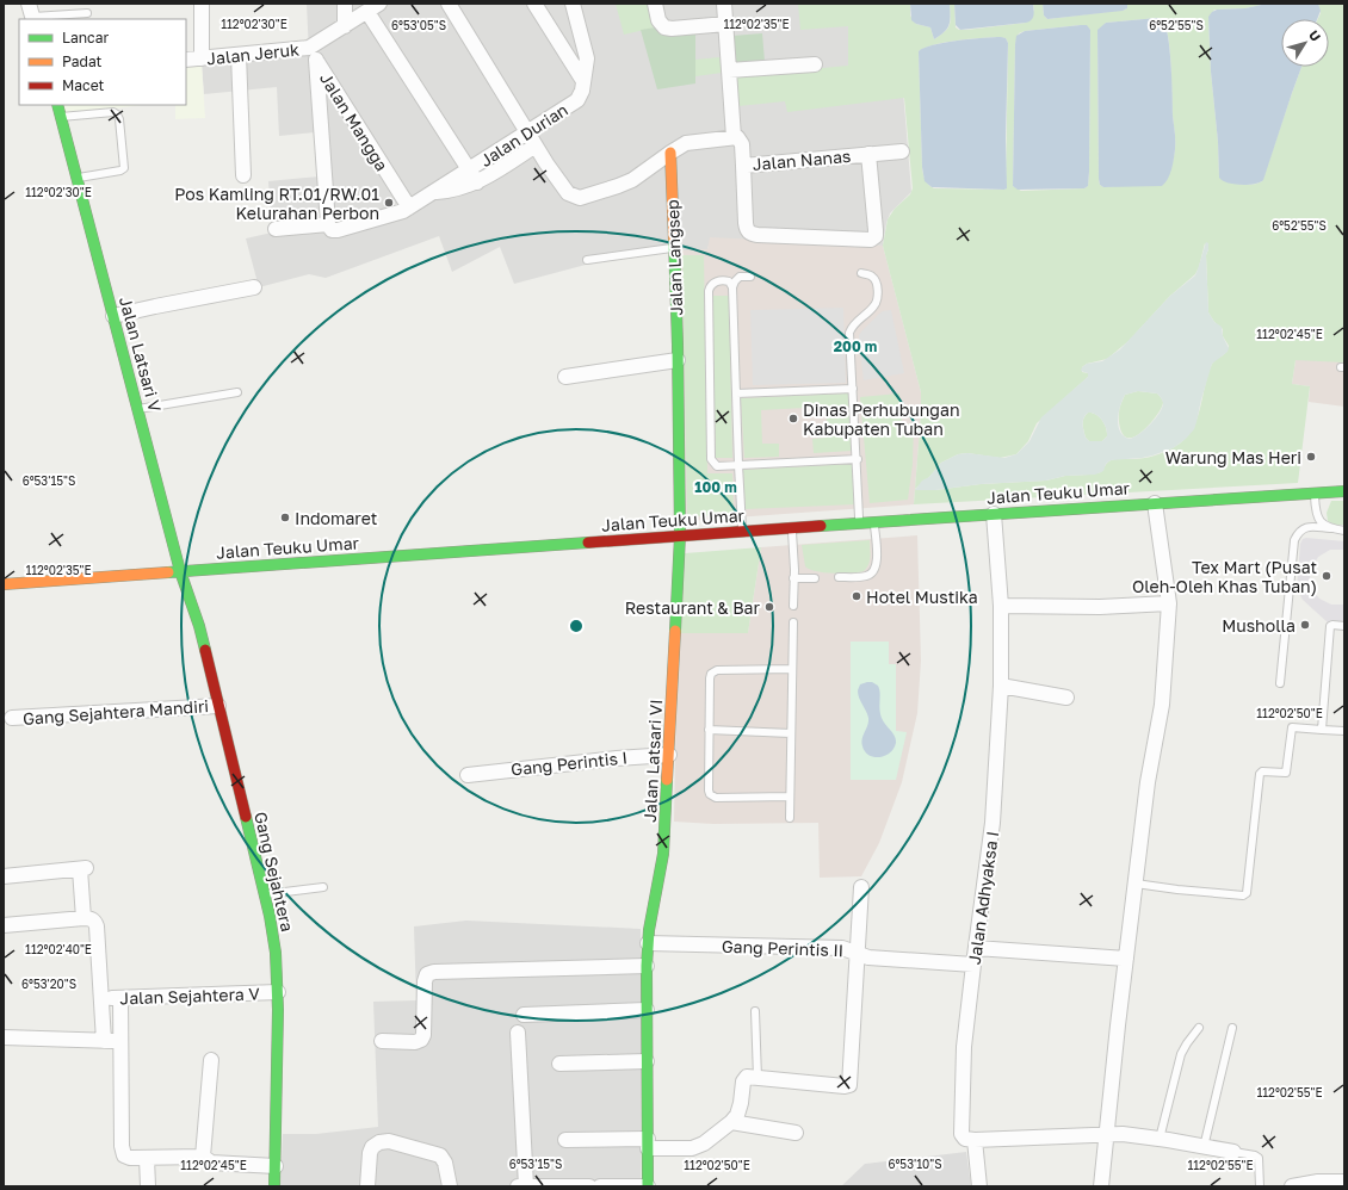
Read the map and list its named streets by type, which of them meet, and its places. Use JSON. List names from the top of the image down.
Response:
{
  "streets": {
    "main road": [
      "Jalan Langsep",
      "Jalan Latsari V",
      "Jalan Teuku Umar",
      "Jalan Latsari VI",
      "Gang Sejahtera"
    ],
    "street": [
      "Jalan Jeruk",
      "Jalan Mangga",
      "Jalan Durian",
      "Jalan Nanas",
      "Gang Sejahtera Mandiri",
      "Gang Perintis I",
      "Jalan Adhyaksa I",
      "Gang Perintis II",
      "Jalan Sejahtera V"
    ]
  },
  "crossings": [
    ["Jalan Jeruk", "Jalan Mangga"],
    ["Jalan Mangga", "Jalan Durian"],
    ["Jalan Nanas", "Jalan Langsep"],
    ["Jalan Langsep", "Jalan Teuku Umar"],
    ["Jalan Langsep", "Jalan Latsari VI"],
    ["Jalan Latsari V", "Jalan Teuku Umar"],
    ["Jalan Latsari V", "Gang Sejahtera"],
    ["Jalan Teuku Umar", "Jalan Latsari VI"],
    ["Jalan Teuku Umar", "Gang Sejahtera"],
    ["Jalan Teuku Umar", "Jalan Adhyaksa I"],
    ["Gang Sejahtera Mandiri", "Gang Sejahtera"],
    ["Jalan Latsari VI", "Gang Perintis I"],
    ["Jalan Latsari VI", "Gang Perintis II"],
    ["Gang Sejahtera", "Jalan Sejahtera V"],
    ["Jalan Adhyaksa I", "Gang Perintis II"]
  ],
  "places": [
    "Pos Kamling RT.01/RW.01 Kelurahan Perbon",
    "Dinas Perhubungan Kabupaten Tuban",
    "Warung Mas Heri",
    "Indomaret",
    "Tex Mart (Pusat Oleh-Oleh Khas Tuban)",
    "Hotel Mustika",
    "Restaurant & Bar",
    "Musholla"
  ],
  "legend": ["Lancar", "Padat", "Macet"],
  "north": "top right",
  "coordinates": [
    "112°02'30\"E",
    "112°02'35\"E",
    "6°53'05\"S",
    "6°52'55\"S",
    "112°02'45\"E",
    "6°53'15\"S",
    "112°02'50\"E",
    "112°02'40\"E",
    "6°53'20\"S",
    "112°02'55\"E",
    "6°53'10\"S"
  ],
  "rings": ["200 m", "100 m"]
}
